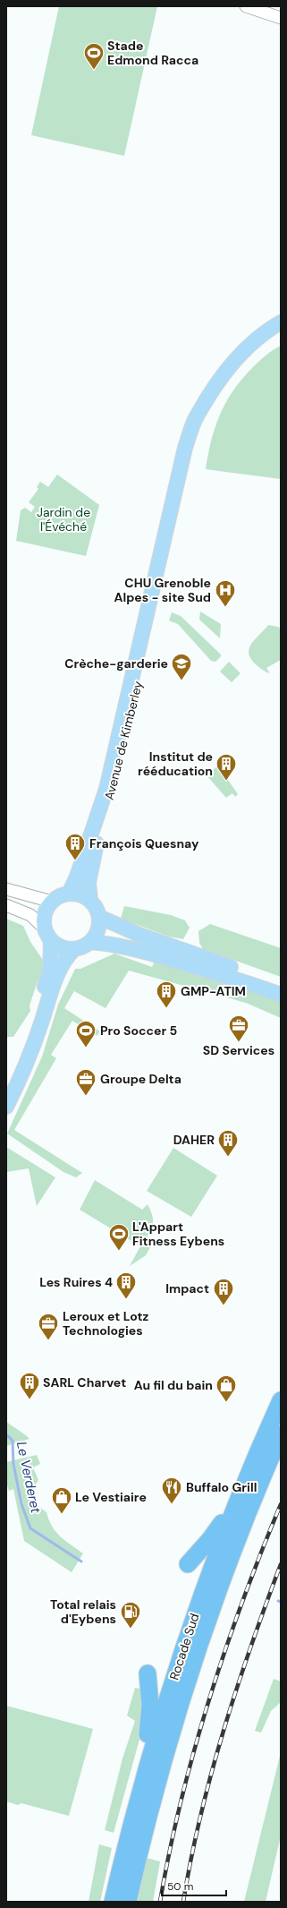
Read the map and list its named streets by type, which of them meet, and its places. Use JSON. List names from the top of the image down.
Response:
{
  "streets": {
    "highway": ["Rocade Sud"],
    "main road": ["Avenue de Kimberley"]
  },
  "water": ["Le Verderet"],
  "parks": ["Jardin de l'Évéché"],
  "places": {
    "sports": ["Stade Edmond Racca", "Pro Soccer 5", "L'Appart Fitness Eybens"],
    "hospital": ["CHU Grenoble Alpes - site Sud"],
    "school or university": ["Crèche-garderie"],
    "building": [
      "Institut de rééducation",
      "François Quesnay",
      "GMP-ATIM",
      "DAHER",
      "Les Ruires 4",
      "Impact",
      "SARL Charvet"
    ],
    "office": ["SD Services", "Groupe Delta", "Leroux et Lotz Technologies"],
    "shop": ["Au fil du bain", "Le Vestiaire"],
    "restaurant": ["Buffalo Grill"],
    "fuel station": ["Total relais d'Eybens"]
  },
  "scale_bar": "50 m"
}
